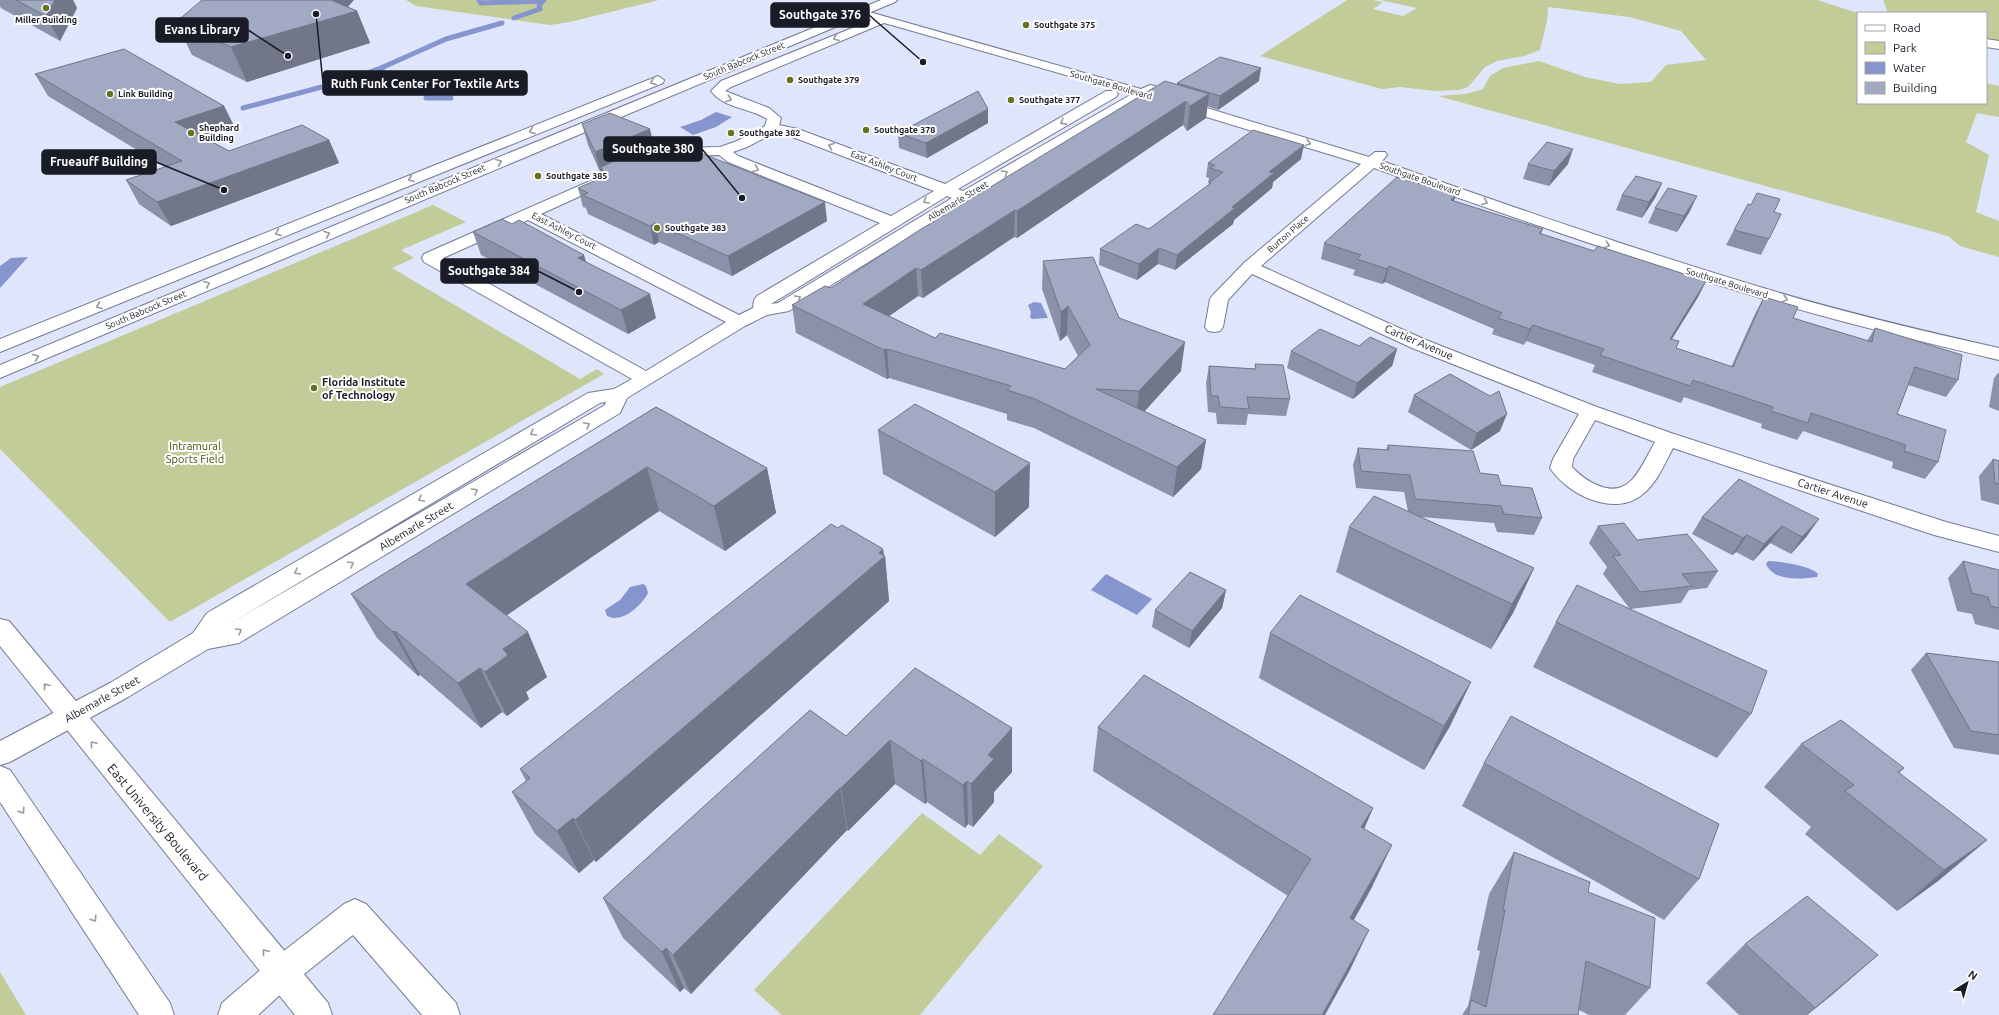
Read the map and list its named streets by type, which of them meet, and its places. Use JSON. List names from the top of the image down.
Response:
{
  "streets": {
    "street": [
      "South Babcock Street",
      "Southgate Boulevard",
      "East Ashley Court",
      "Albemarle Street",
      "Burton Place",
      "Cartier Avenue",
      "East University Boulevard"
    ]
  },
  "crossings": [
    ["South Babcock Street", "Southgate Boulevard"],
    ["Southgate Boulevard", "Albemarle Street"],
    ["Southgate Boulevard", "Burton Place"],
    ["East Ashley Court", "Albemarle Street"],
    ["Albemarle Street", "East University Boulevard"],
    ["Burton Place", "Cartier Avenue"]
  ],
  "parks": ["Intramural Sports Field"],
  "places": [
    "Miller Building",
    "Ruth Funk Center For Textile Arts",
    "Southgate 375",
    "Evans Library",
    "Southgate 376",
    "Southgate 379",
    "Link Building",
    "Southgate 377",
    "Southgate 378",
    "Shephard Building",
    "Southgate 382",
    "Southgate 385",
    "Frueauff Building",
    "Southgate 380",
    "Southgate 383",
    "Southgate 384",
    "Florida Institute of Technology"
  ],
  "legend": [
    "Road",
    "Park",
    "Water",
    "Building"
  ],
  "north": "top right"
}
